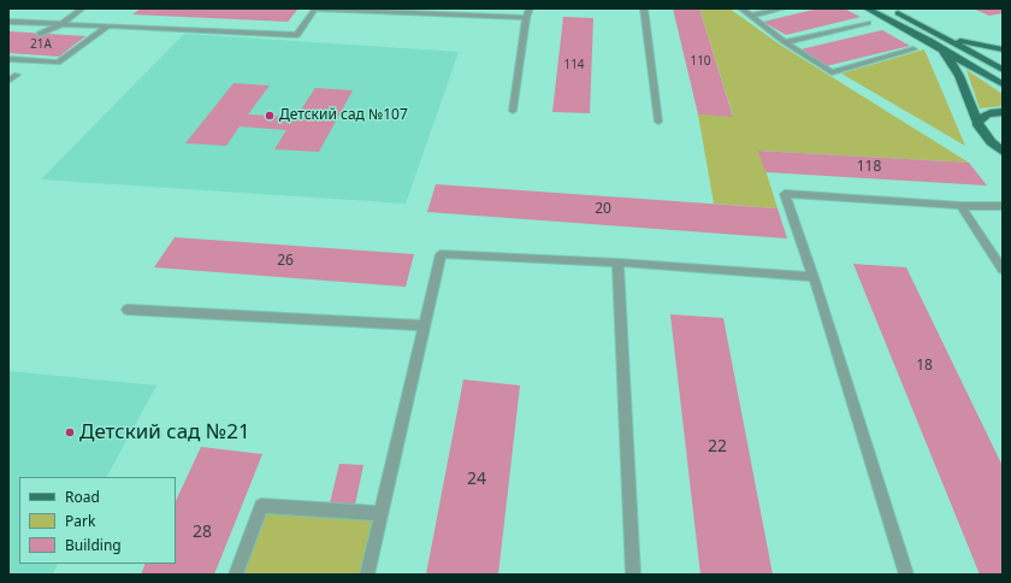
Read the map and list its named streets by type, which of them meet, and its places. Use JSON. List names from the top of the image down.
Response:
{
  "places": ["Детский сад №107", "Детский сад №21"],
  "house_numbers": [
    "21А",
    "110",
    "114",
    "118",
    "20",
    "26",
    "18",
    "22",
    "24",
    "28"
  ],
  "legend": ["Road", "Park", "Building"]
}
